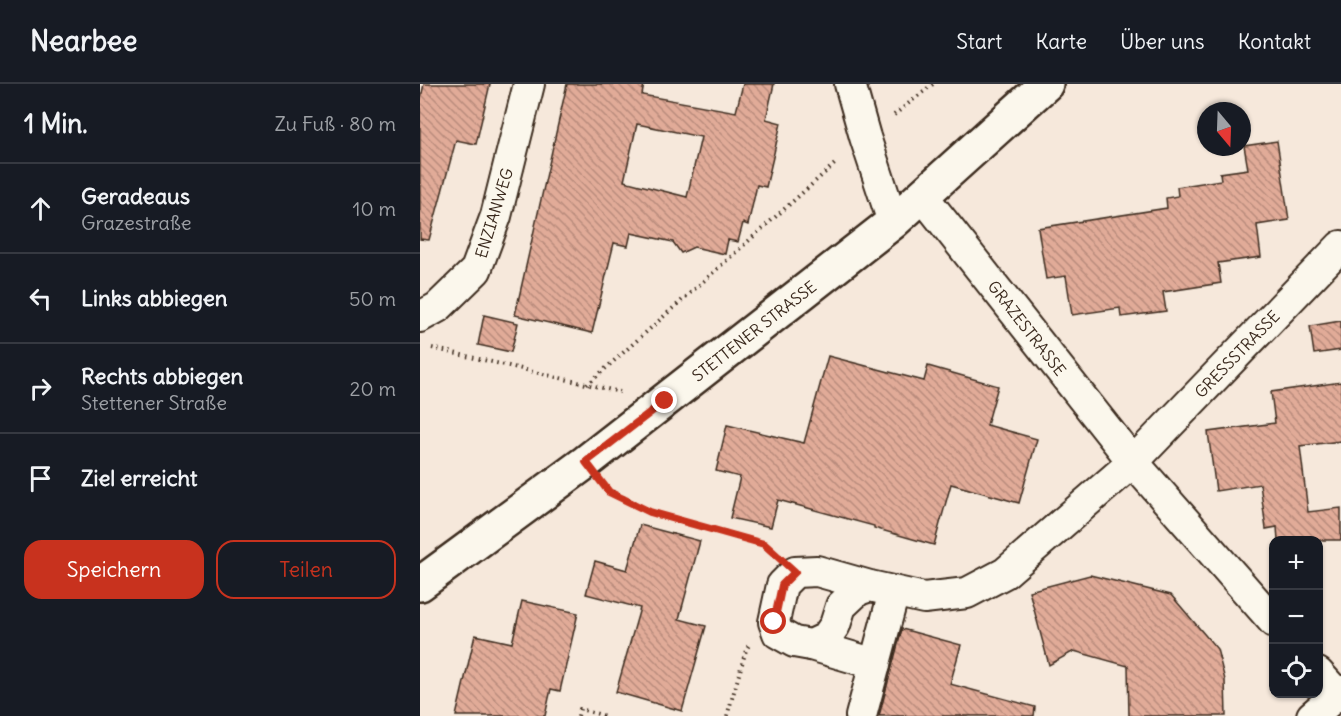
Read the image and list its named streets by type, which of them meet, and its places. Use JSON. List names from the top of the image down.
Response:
{
  "streets": {
    "street": [
      "ENZIANWEG",
      "GRAZESTRASSE",
      "STETTENER STRASSE",
      "GRESSSTRASSE"
    ]
  },
  "crossings": [
    ["GRAZESTRASSE", "STETTENER STRASSE"],
    ["GRAZESTRASSE", "GRESSSTRASSE"]
  ],
  "north": "bottom",
  "page": {
    "header": "Nearbee",
    "nav": [
      "Start",
      "Karte",
      "Über uns",
      "Kontakt"
    ],
    "heading": ["1 Min.", "Zu Fuß · 80 m"],
    "list": [
      ["Geradeaus", "Grazestraße", "10 m"],
      ["Links abbiegen", "50 m"],
      ["Rechts abbiegen", "Stettener Straße", "20 m"],
      "Ziel erreicht"
    ],
    "buttons": ["Speichern", "Teilen"],
    "map_buttons": ["+", "−"]
  }
}
